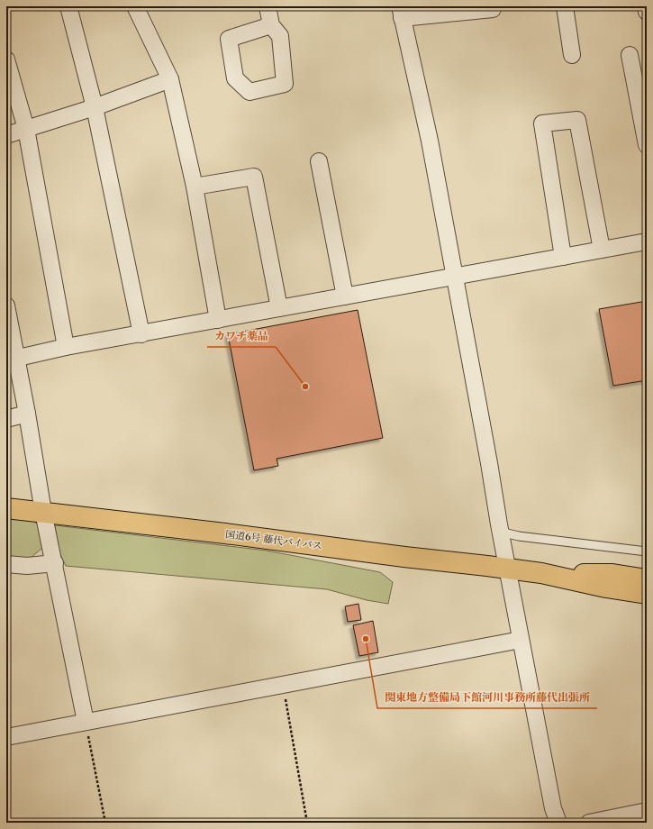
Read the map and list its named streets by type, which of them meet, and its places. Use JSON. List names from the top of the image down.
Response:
{
  "streets": {
    "highway": ["国道6号 藤代バイパス"]
  },
  "places": ["カワチ薬品", "関東地方整備局下館河川事務所藤代出張所"]
}
